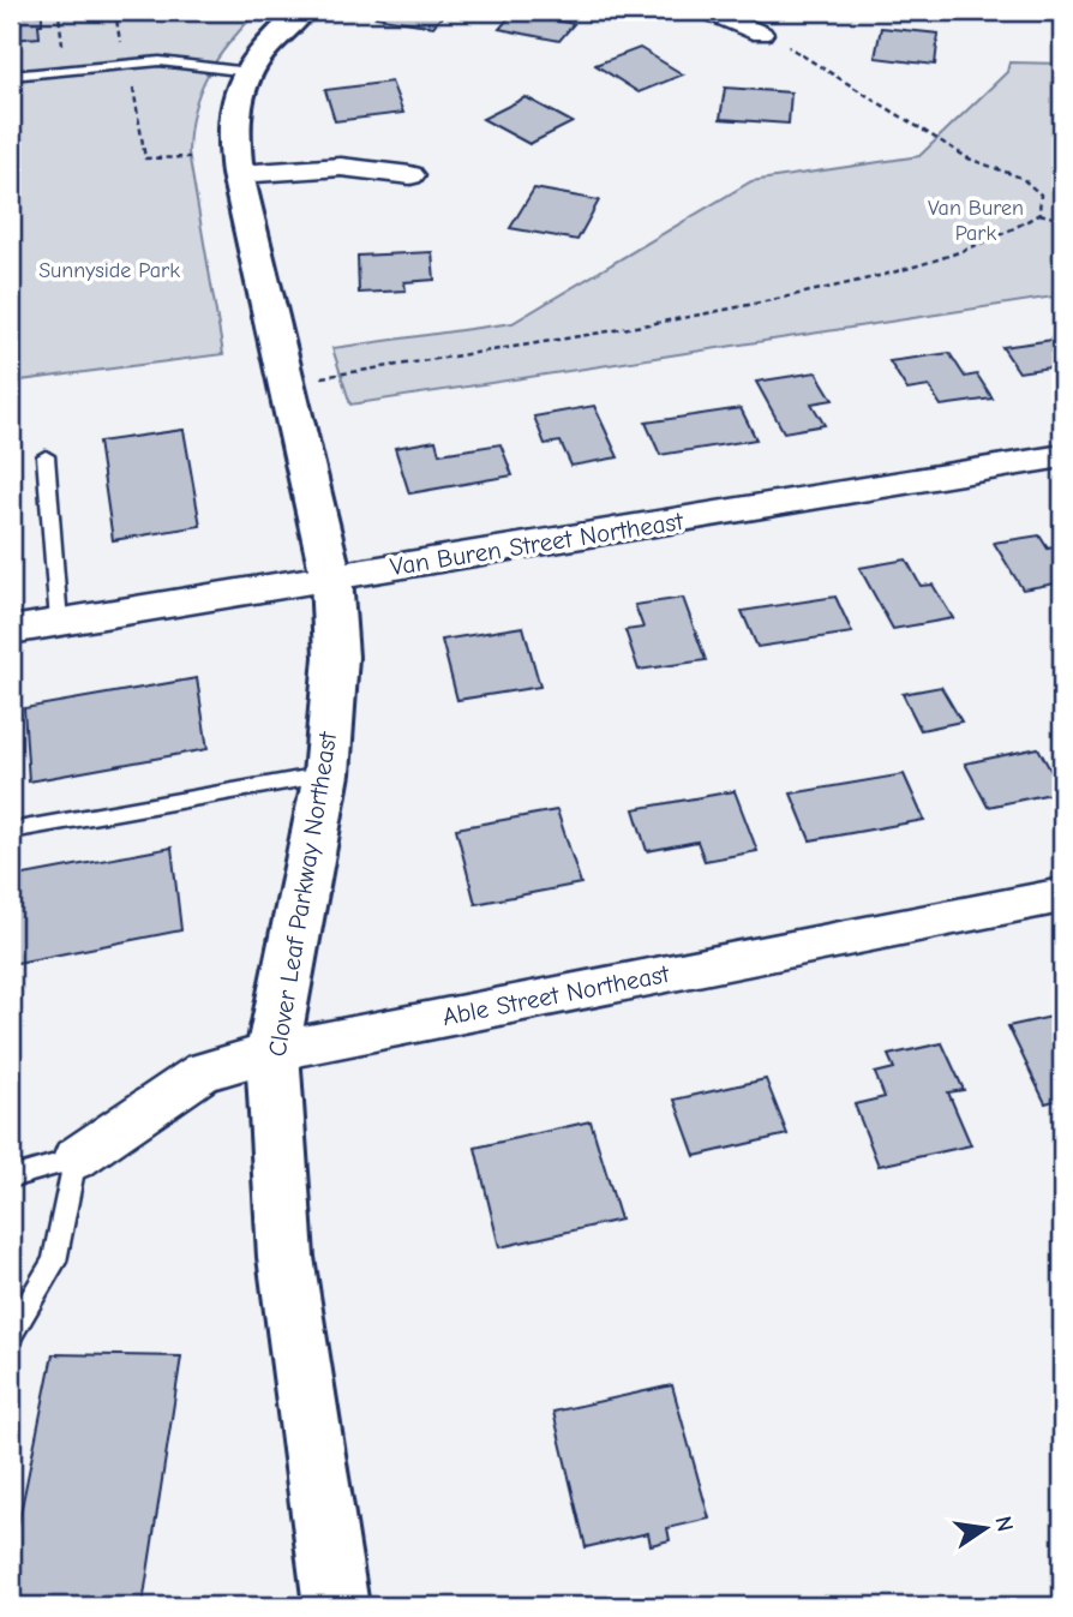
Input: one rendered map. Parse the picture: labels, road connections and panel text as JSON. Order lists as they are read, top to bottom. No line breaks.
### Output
{"streets":{"street":["Van Buren Street Northeast","Clover Leaf Parkway Northeast","Able Street Northeast"]},"crossings":[["Van Buren Street Northeast","Clover Leaf Parkway Northeast"],["Clover Leaf Parkway Northeast","Able Street Northeast"]],"parks":["Van Buren Park","Sunnyside Park"],"north":"right"}
